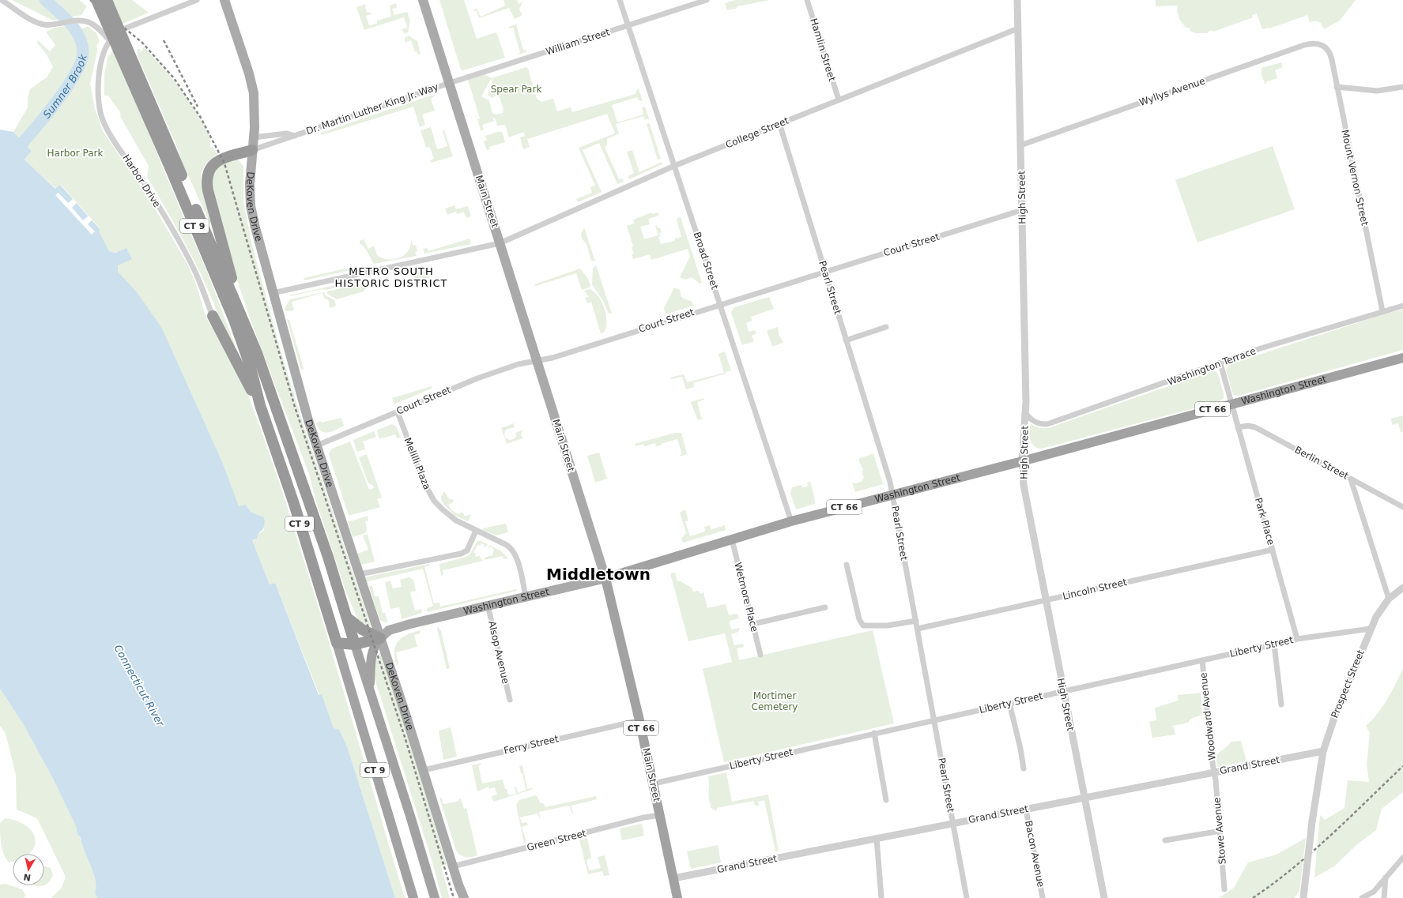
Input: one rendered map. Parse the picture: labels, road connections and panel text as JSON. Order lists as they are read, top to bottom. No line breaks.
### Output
{"streets":{"highway":["Main Street","CT 9","Washington Street","CT 66"],"main road":["DeKoven Drive"],"street":["William Street","Hamlin Street","Wyllys Avenue","Dr. Martin Luther King Jr. Way","College Street","Mount Vernon Street","Harbor Drive","High Street","Court Street","Broad Street","Pearl Street","Washington Terrace","Berlin Street","Melilli Plaza","Park Place","Lincoln Street","Wetmore Place","Liberty Street","Alsop Avenue","Prospect Street","Woodward Avenue","Ferry Street","Grand Street","Stowe Avenue","Green Street","Bacon Avenue"]},"crossings":[["William Street","Dr. Martin Luther King Jr. Way"],["William Street","Main Street"],["William Street","Broad Street"],["Hamlin Street","College Street"],["Wyllys Avenue","Mount Vernon Street"],["Wyllys Avenue","High Street"],["Dr. Martin Luther King Jr. Way","Main Street"],["Dr. Martin Luther King Jr. Way","DeKoven Drive"],["College Street","High Street"],["College Street","Main Street"],["College Street","DeKoven Drive"],["College Street","Broad Street"],["College Street","Pearl Street"],["Mount Vernon Street","Washington Terrace"],["High Street","Court Street"],["High Street","Washington Terrace"],["High Street","Washington Street"],["High Street","Lincoln Street"],["High Street","Liberty Street"],["High Street","Grand Street"],["Main Street","Court Street"],["Main Street","Washington Street"],["Main Street","Liberty Street"],["Main Street","Ferry Street"],["Main Street","Grand Street"],["Main Street","Green Street"],["DeKoven Drive","Court Street"],["DeKoven Drive","Washington Street"],["DeKoven Drive","Ferry Street"],["DeKoven Drive","Green Street"],["Court Street","Broad Street"],["Court Street","Pearl Street"],["Court Street","Melilli Plaza"],["Broad Street","Washington Street"],["Pearl Street","Washington Street"],["Pearl Street","Lincoln Street"],["Pearl Street","Liberty Street"],["Pearl Street","Grand Street"],["Washington Terrace","Park Place"],["Washington Street","Melilli Plaza"],["Washington Street","Park Place"],["Washington Street","Wetmore Place"],["Washington Street","Alsop Avenue"],["Berlin Street","Park Place"],["Park Place","Lincoln Street"],["Park Place","Liberty Street"],["Liberty Street","Prospect Street"],["Liberty Street","Woodward Avenue"],["Prospect Street","Grand Street"],["Woodward Avenue","Grand Street"],["Woodward Avenue","Stowe Avenue"],["Grand Street","Stowe Avenue"],["Grand Street","Bacon Avenue"]],"districts":["METRO SOUTH HISTORIC DISTRICT","Middletown"],"water":["Sumner Brook","Connecticut River"],"parks":["Spear Park","Harbor Park","Mortimer Cemetery"],"north":"bottom"}
